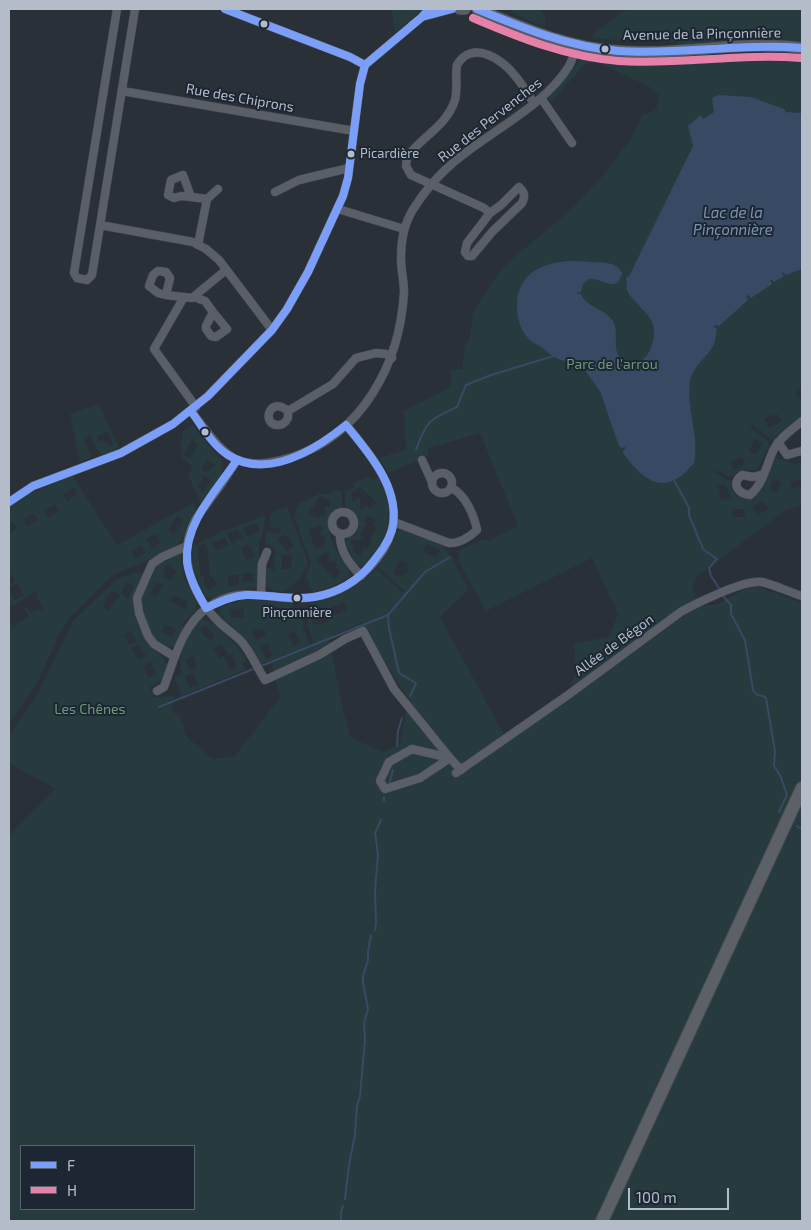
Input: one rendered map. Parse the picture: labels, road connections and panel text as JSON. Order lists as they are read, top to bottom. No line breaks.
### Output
{"streets":{"main road":["Avenue de la Pinçonnière"],"street":["Rue des Chiprons","Rue des Pervenches","Allée de Bégon"]},"crossings":[["Avenue de la Pinçonnière","Rue des Pervenches"]],"water":["Lac de la Pinçonnière"],"parks":["Parc de l'arrou","Les Chênes"],"places":["Picardière","Pinçonnière"],"lines":["transit line F","transit line H"],"legend":["F","H"],"scale_bar":"100 m"}
